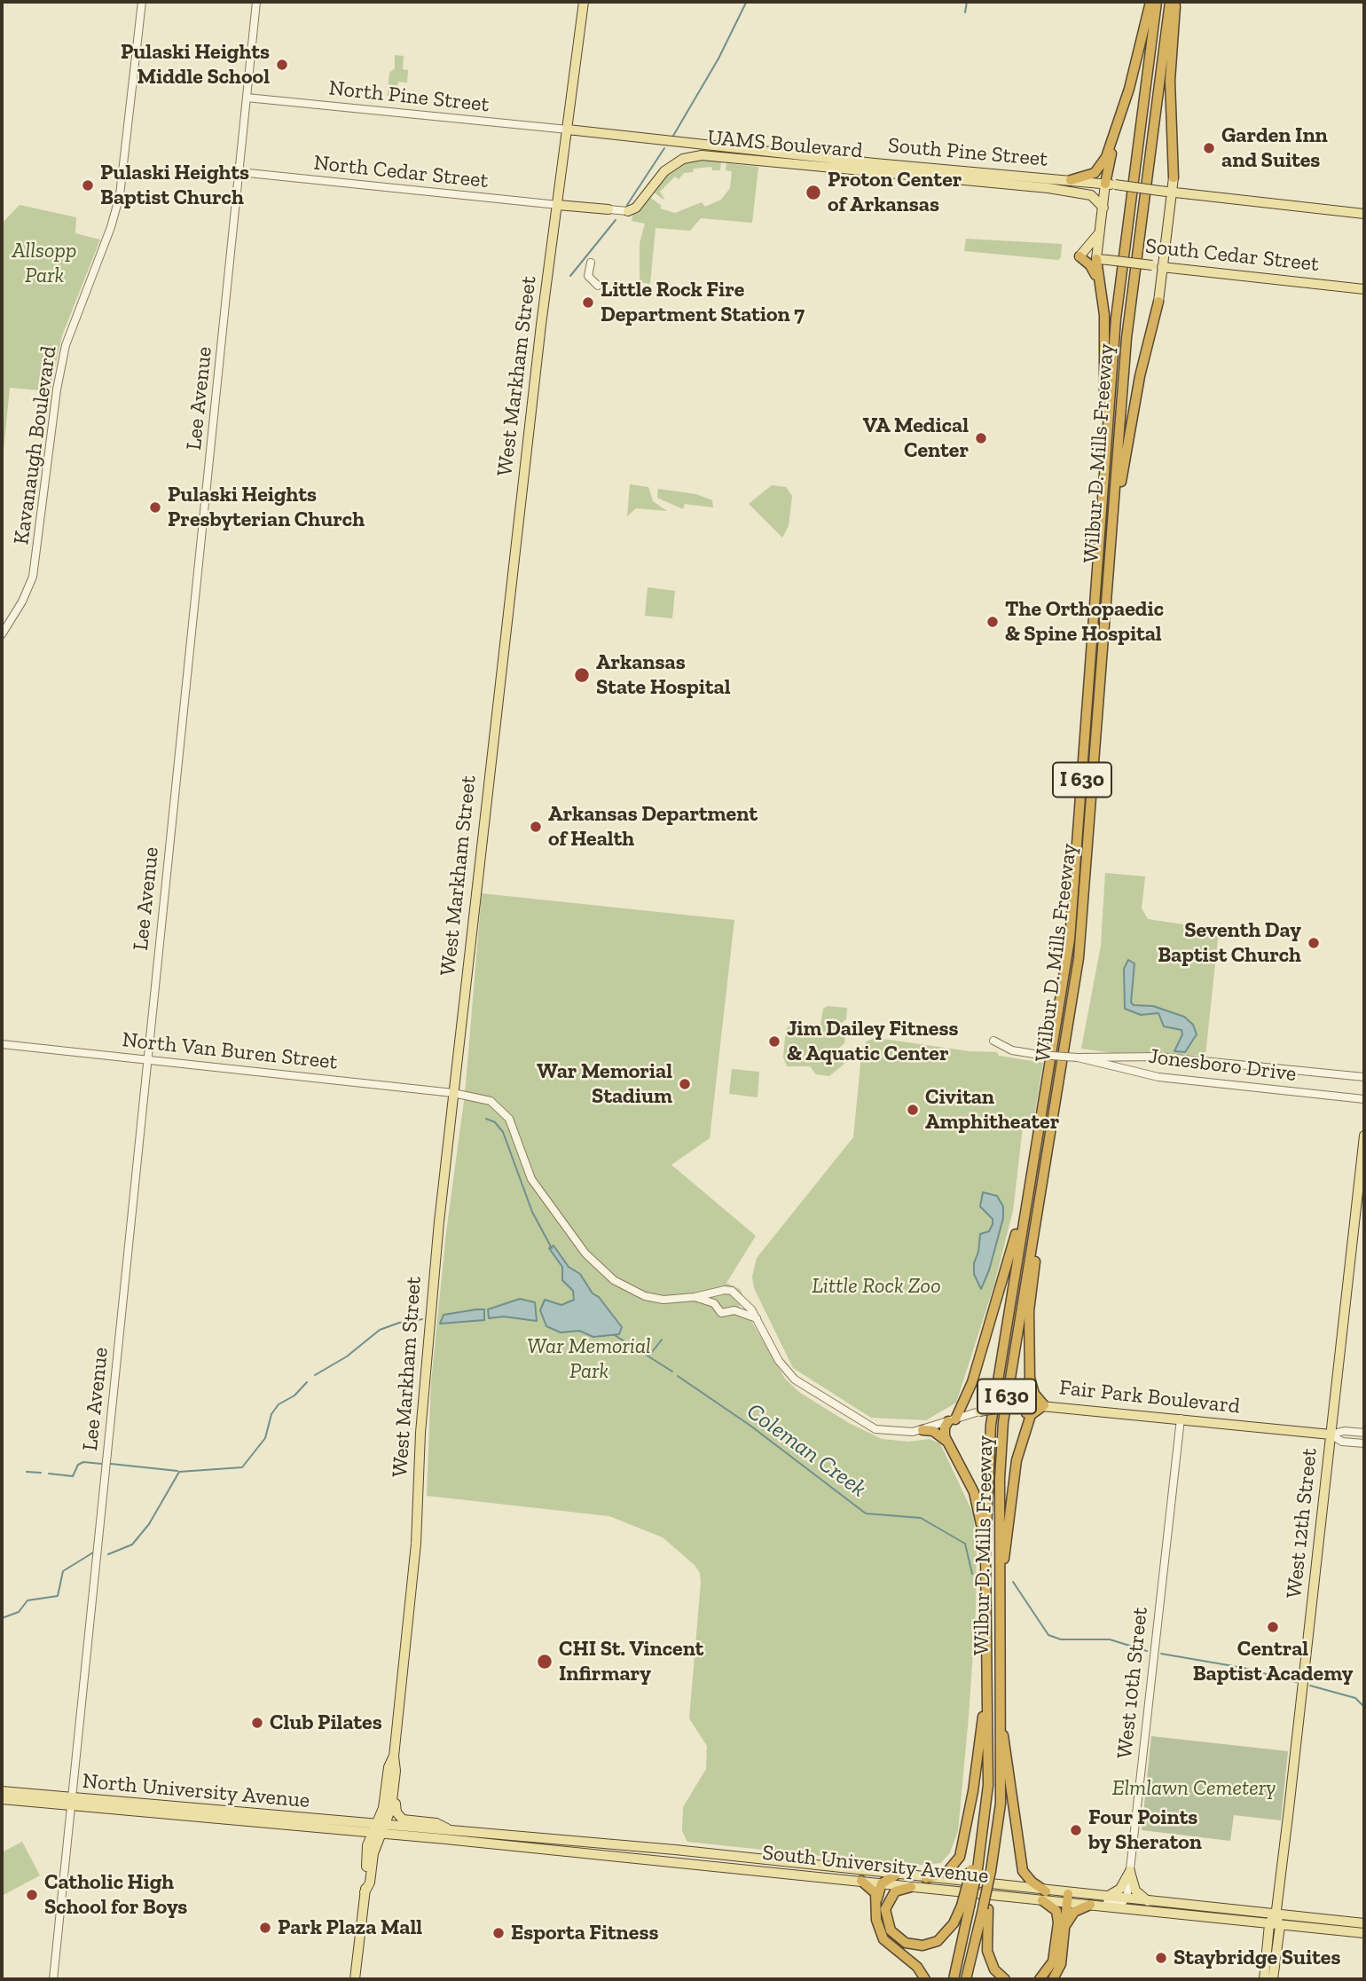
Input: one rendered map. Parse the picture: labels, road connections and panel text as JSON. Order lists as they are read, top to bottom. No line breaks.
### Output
{"streets":{"highway":["Wilbur D. Mills Freeway","I 630"],"main road":["UAMS Boulevard","South Pine Street","South Cedar Street","West Markham Street","Fair Park Boulevard","West 12th Street","North University Avenue","South University Avenue"],"street":["North Pine Street","North Cedar Street","Lee Avenue","Kavanaugh Boulevard","North Van Buren Street","Jonesboro Drive","West 10th Street"]},"crossings":[["North Pine Street","South Pine Street"],["North Pine Street","West Markham Street"],["North Pine Street","Lee Avenue"],["South Pine Street","West Markham Street"],["North Cedar Street","West Markham Street"],["North Cedar Street","Lee Avenue"],["West Markham Street","North Van Buren Street"],["West Markham Street","North University Avenue"],["West Markham Street","South University Avenue"],["Lee Avenue","North Van Buren Street"],["Lee Avenue","North University Avenue"],["Fair Park Boulevard","West 12th Street"],["Fair Park Boulevard","West 10th Street"],["West 12th Street","South University Avenue"],["West 10th Street","South University Avenue"],["North University Avenue","South University Avenue"]],"water":["Coleman Creek"],"parks":["Allsopp Park","Little Rock Zoo","War Memorial Park","Elmlawn Cemetery"],"places":["Pulaski Heights Middle School","Garden Inn and Suites","Pulaski Heights Baptist Church","Proton Center of Arkansas","Little Rock Fire Department Station 7","VA Medical Center","Pulaski Heights Presbyterian Church","The Orthopaedic & Spine Hospital","Arkansas State Hospital","Arkansas Department of Health","Seventh Day Baptist Church","Jim Dailey Fitness & Aquatic Center","War Memorial Stadium","Civitan Amphitheater","Central Baptist Academy","CHI St. Vincent Infirmary","Club Pilates","Four Points by Sheraton","Catholic High School for Boys","Park Plaza Mall","Esporta Fitness","Staybridge Suites"]}
